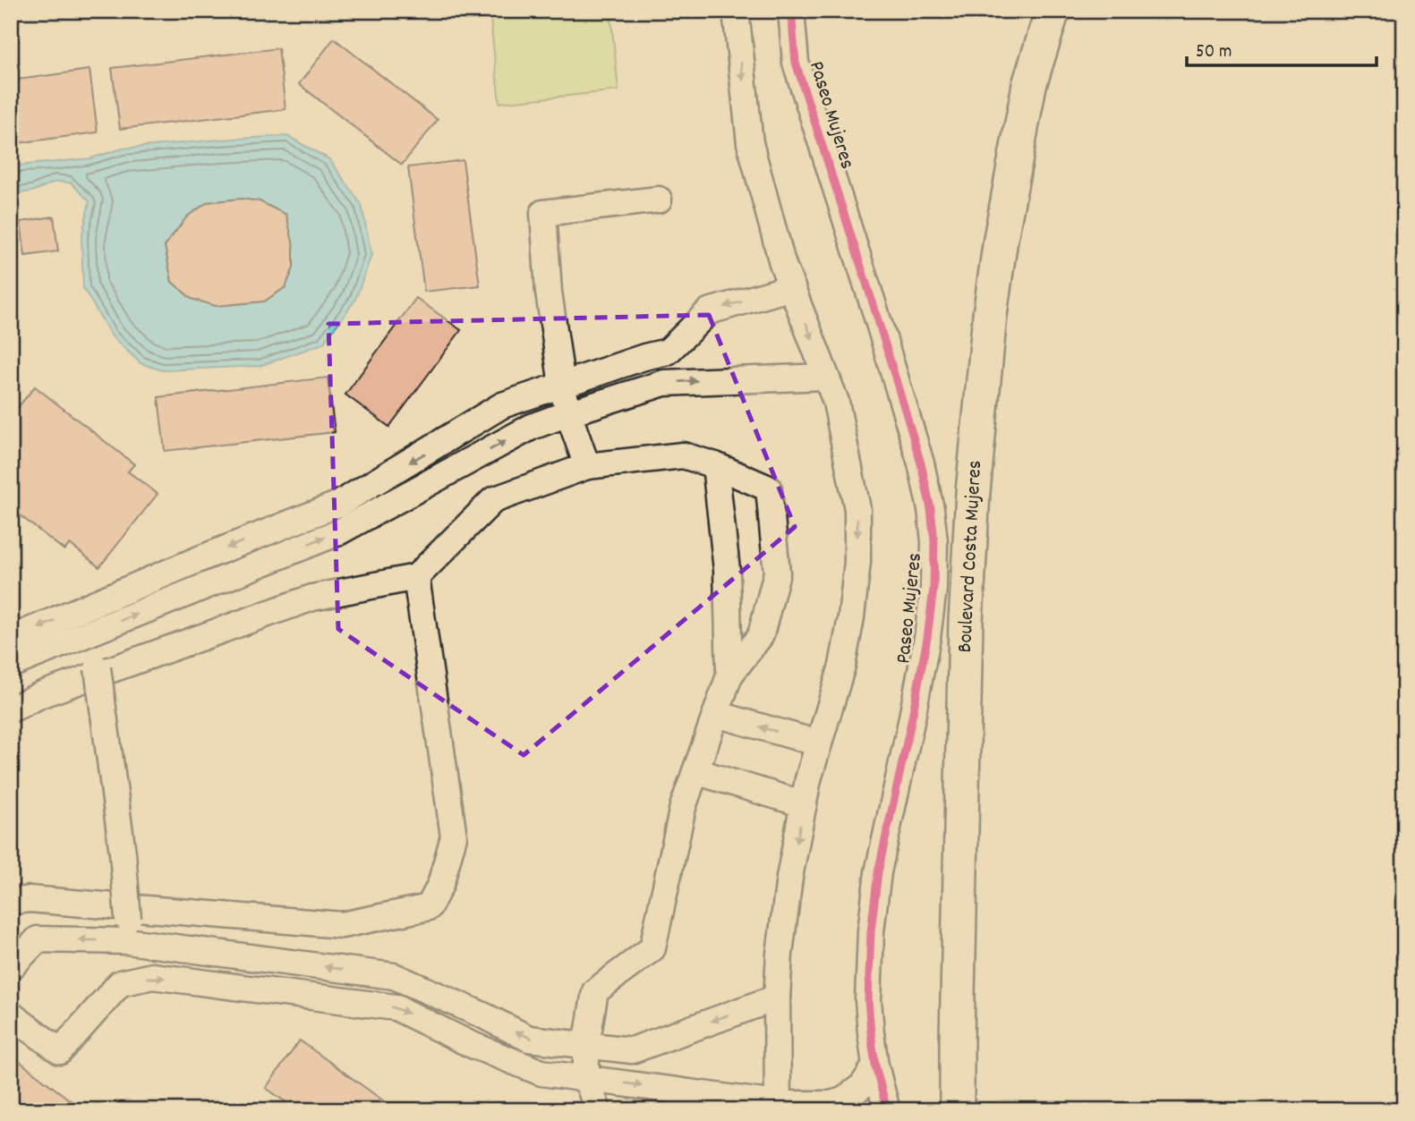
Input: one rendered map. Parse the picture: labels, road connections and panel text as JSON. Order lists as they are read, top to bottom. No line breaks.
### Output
{"streets":{"main road":["Boulevard Costa Mujeres"],"street":["Paseo Mujeres"]},"scale_bar":"50 m"}
